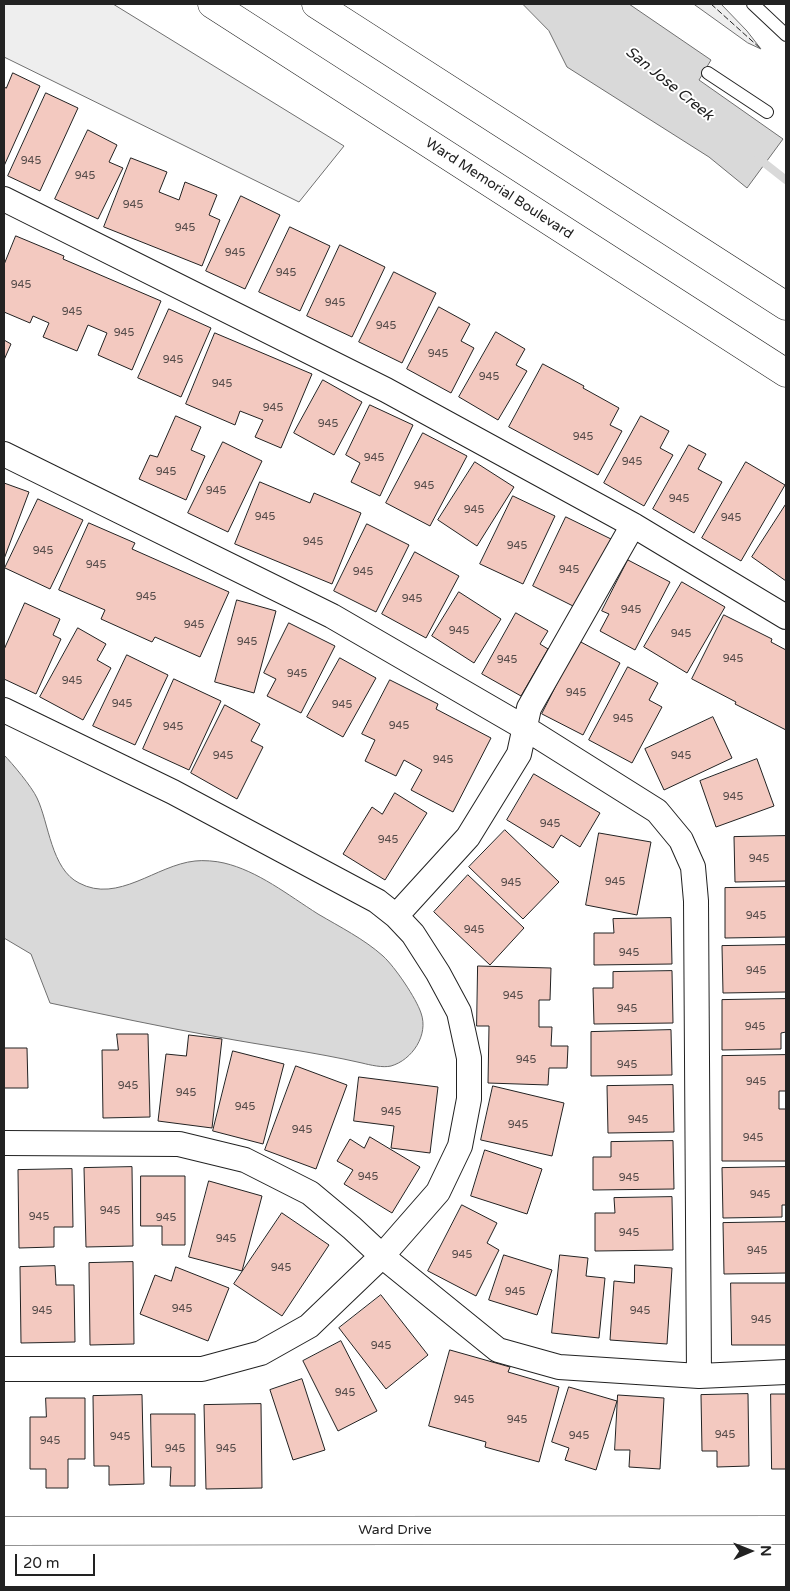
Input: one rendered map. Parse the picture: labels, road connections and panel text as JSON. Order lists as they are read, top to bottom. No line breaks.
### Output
{"streets":{"main road":["Ward Memorial Boulevard","Ward Drive"]},"water":["San Jose Creek"],"house_numbers":["945","945","945","945","945","945","945","945","945","945","945","945","945","945","945","945","945","945","945","945","945","945","945","945","945","945","945","945","945","945","945","945","945","945","945","945","945","945","945","945","945","945","945","945","945","945","945","945","945","945","945","945","945","945","945","945","945","945","945","945","945","945","945","945","945","945","945","945","945","945","945","945","945","945","945","945","945","945","945","945","945","945","945","945","945","945","945","945","945","945","945","945","945","945","945","945","945","945","945","945","945","945","945"],"scale_bar":"20 m","north":"right"}
